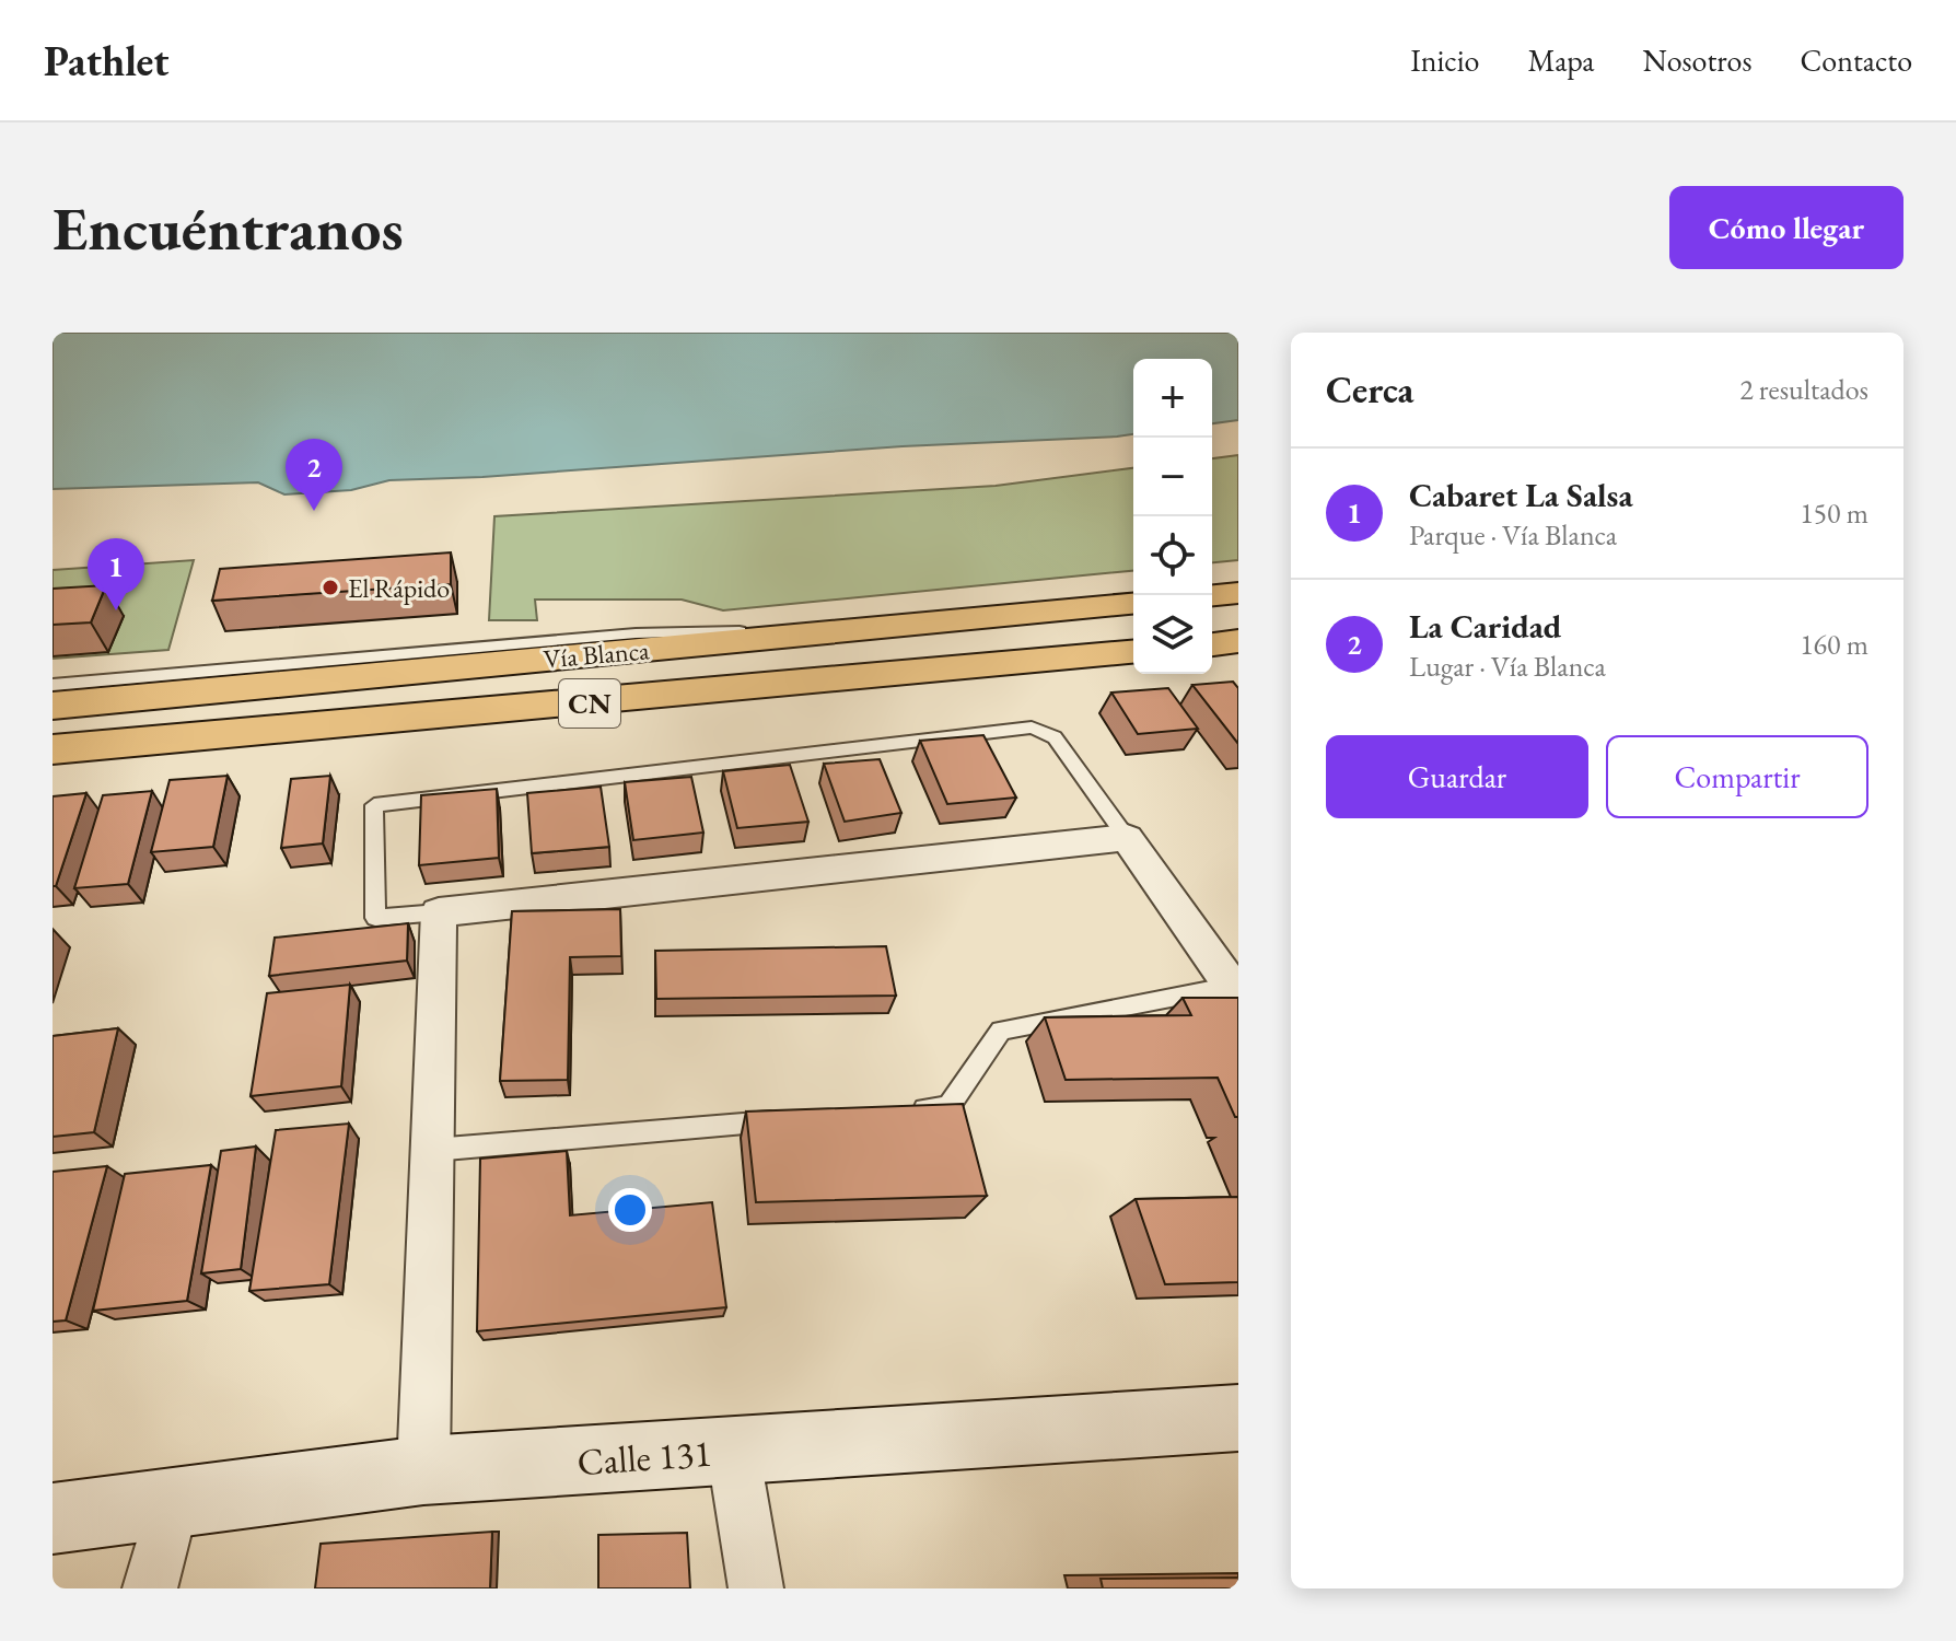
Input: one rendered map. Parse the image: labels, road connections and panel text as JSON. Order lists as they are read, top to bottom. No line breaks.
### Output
{"streets":{"highway":["Vía Blanca","CN"],"street":["Calle 131"]},"places":["El Rápido"],"page":{"header":"Pathlet","nav":["Inicio","Mapa","Nosotros","Contacto"],"buttons":["Cómo llegar",["Guardar","Compartir"]],"title":"Encuéntranos","heading":["Cerca","2 resultados"],"map_buttons":["+","−"],"pins":["2","1"],"list":[{"mark":"1","name":"Cabaret La Salsa","note":"Parque · Vía Blanca","value":"150 m"},{"mark":"2","name":"La Caridad","note":"Lugar · Vía Blanca","value":"160 m"}]}}
